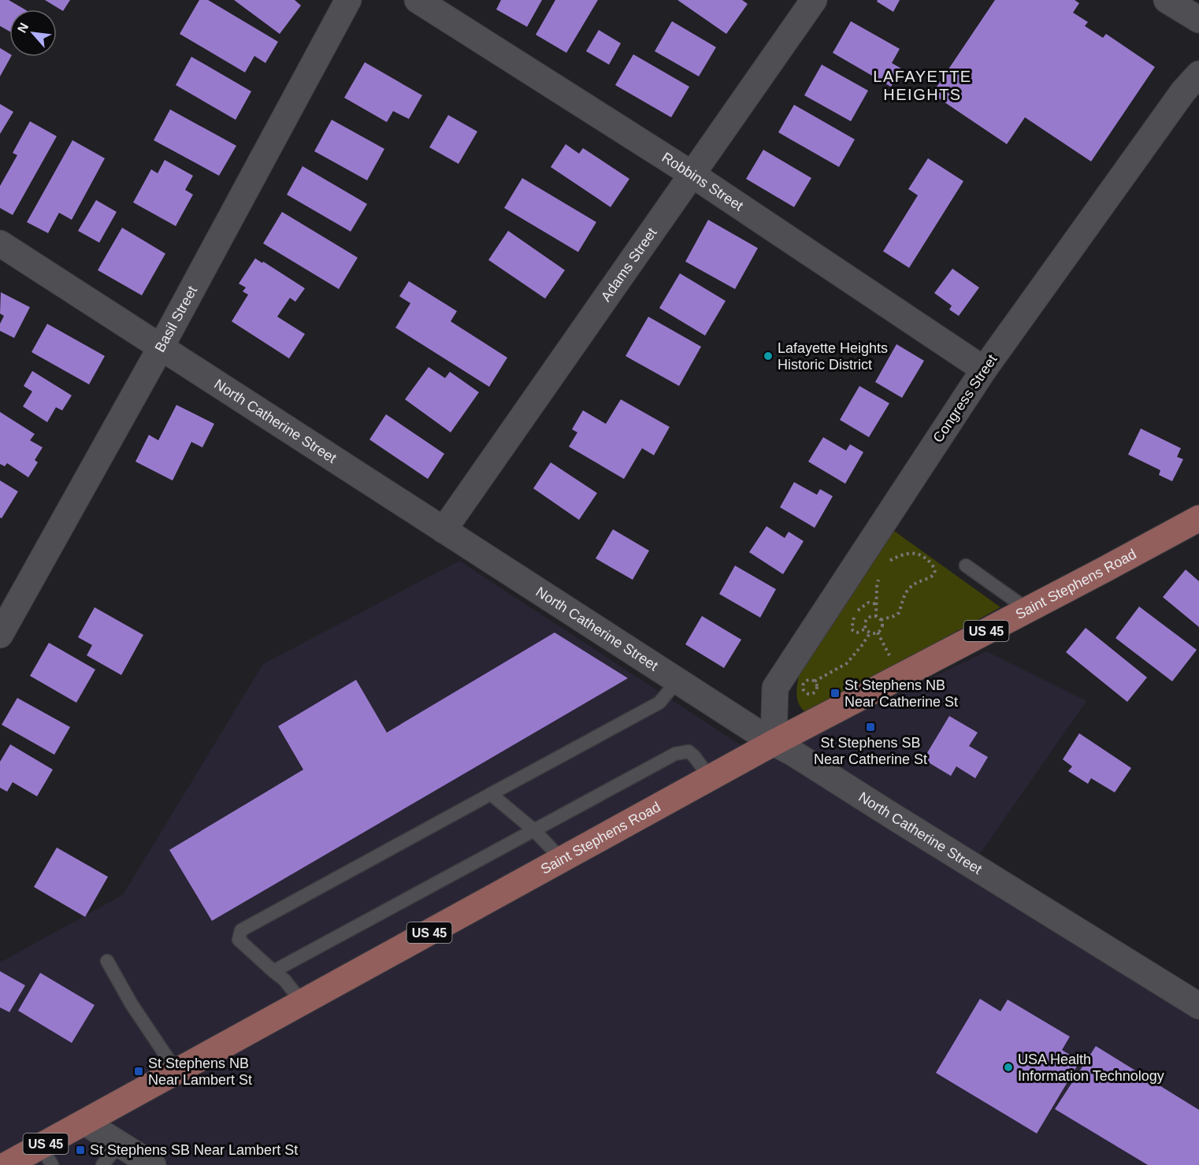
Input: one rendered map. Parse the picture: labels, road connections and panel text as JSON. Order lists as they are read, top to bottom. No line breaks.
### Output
{"streets":{"main road":["Saint Stephens Road","US 45"],"street":["Robbins Street","Adams Street","Basil Street","Congress Street","North Catherine Street"]},"crossings":[["Robbins Street","Adams Street"],["Robbins Street","Congress Street"],["Adams Street","North Catherine Street"],["Basil Street","North Catherine Street"],["Congress Street","North Catherine Street"],["Congress Street","Saint Stephens Road"],["North Catherine Street","Saint Stephens Road"]],"districts":["LAFAYETTE HEIGHTS"],"places":{"other":["Lafayette Heights Historic District","USA Health Information Technology"],"transit":["St Stephens NB Near Catherine St","St Stephens SB Near Catherine St","St Stephens NB Near Lambert St","St Stephens SB Near Lambert St"]},"north":"top left"}
